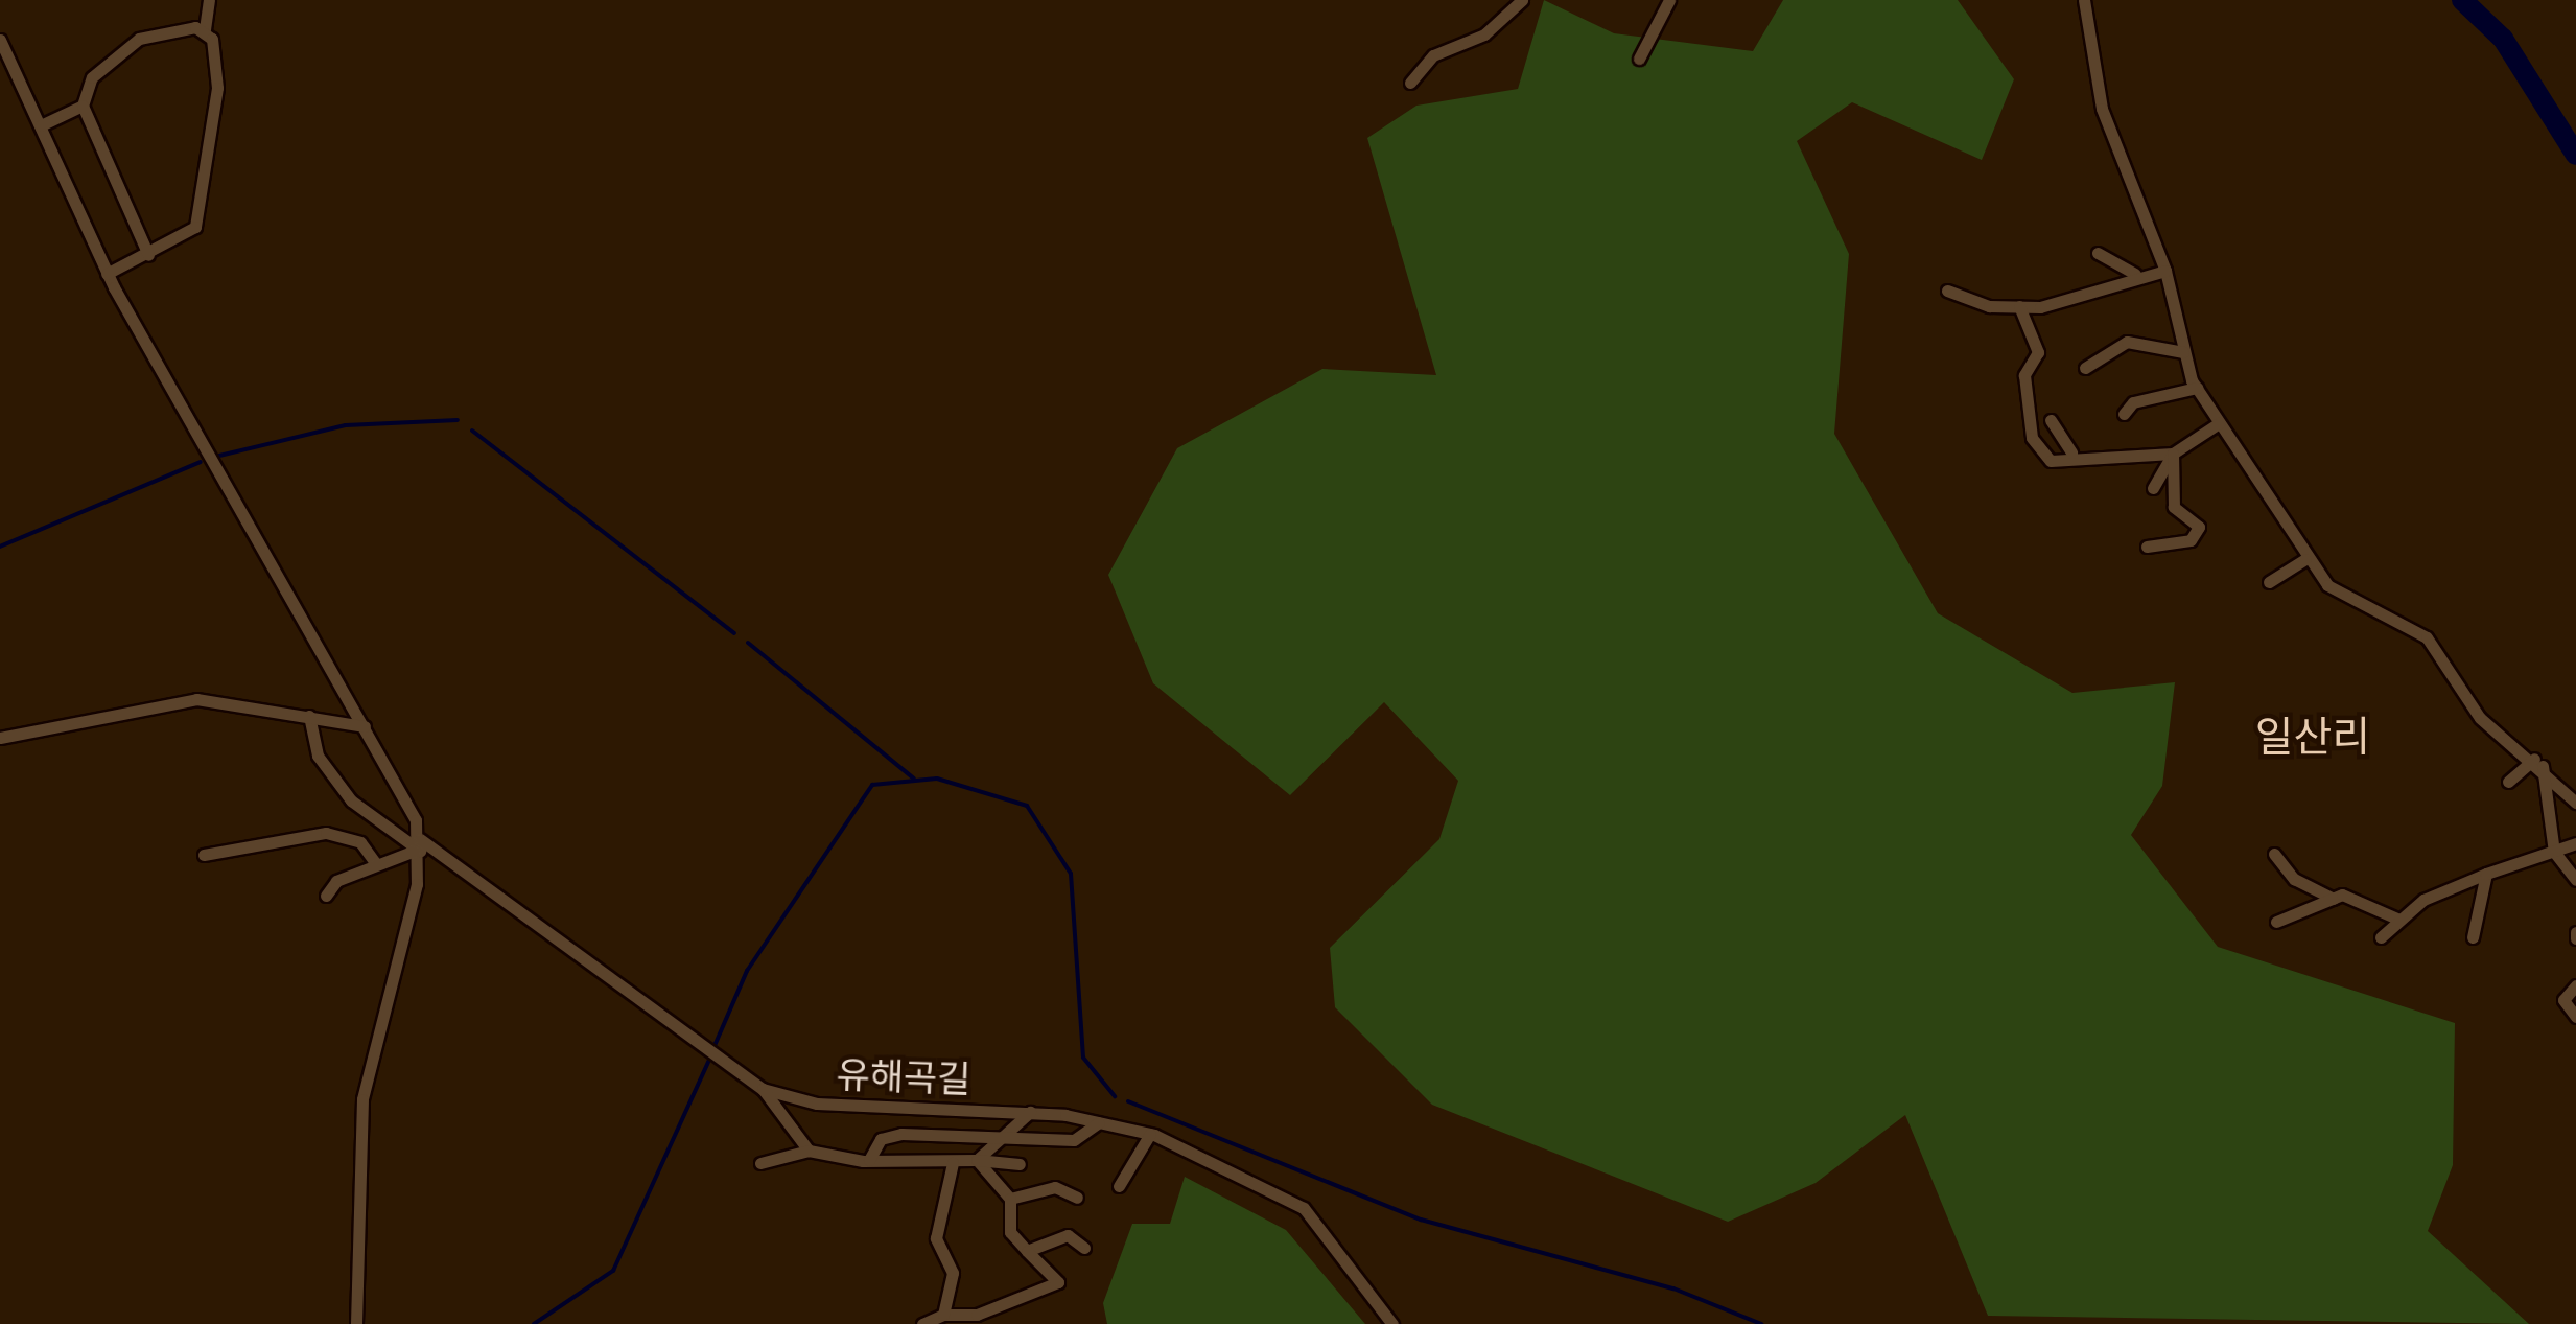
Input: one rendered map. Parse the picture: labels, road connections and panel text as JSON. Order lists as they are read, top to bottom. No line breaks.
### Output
{"streets":{"street":["유해곡길"]},"districts":["일산리"]}
